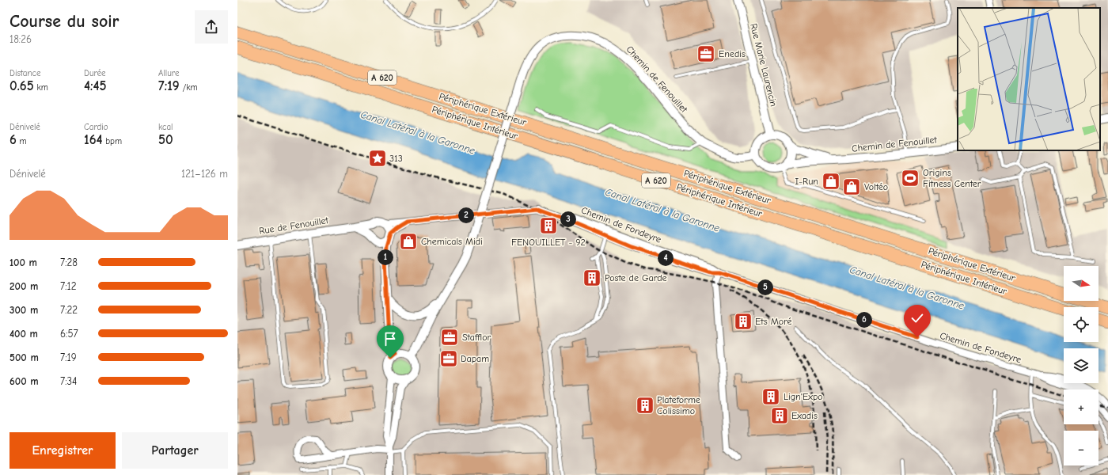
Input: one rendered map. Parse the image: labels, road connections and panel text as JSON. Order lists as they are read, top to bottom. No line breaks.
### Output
{"streets":{"highway":["A 620","Périphérique Extérieur","Périphérique Intérieur"],"street":["Rue Marie Laurencin","Chemin de Fenouillet","Chemin de Fondeyre","Rue de Fenouillet"]},"crossings":[["Rue Marie Laurencin","Chemin de Fenouillet"],["Chemin de Fondeyre","Rue de Fenouillet"]],"water":["Canal Latéral à la Garonne"],"places":{"office":["Enedis","Stafflor","Dapam"],"place":["313"],"sports":["Origins Fitness Center"],"shop":["I-Run","Voltéo","Chemicals Midi"],"building":["FENOUILLET - 92","Poste de Garde","Ets Moré","Lign'Expo","Plateforme Colissimo","Exadis"]},"north":"right","page":{"heading":["Course du soir","18:26"],"stats":[["Distance","0.65 km"],["Durée","4:45"],["Allure","7:19 /km"],["Dénivelé","6 m"],["Cardio","164 bpm"],["kcal","50"]],"chart":["Dénivelé","121–126 m"],"pins":["2","3","1","4","5","6"],"list":[{"name":"100 m","note":"7:28"},{"name":"200 m","note":"7:12"},{"name":"300 m","note":"7:22"},{"name":"400 m","note":"6:57"},{"name":"500 m","note":"7:19"},{"name":"600 m","note":"7:34"}],"map_buttons":["+","−"],"buttons":["Enregistrer","Partager"]}}
